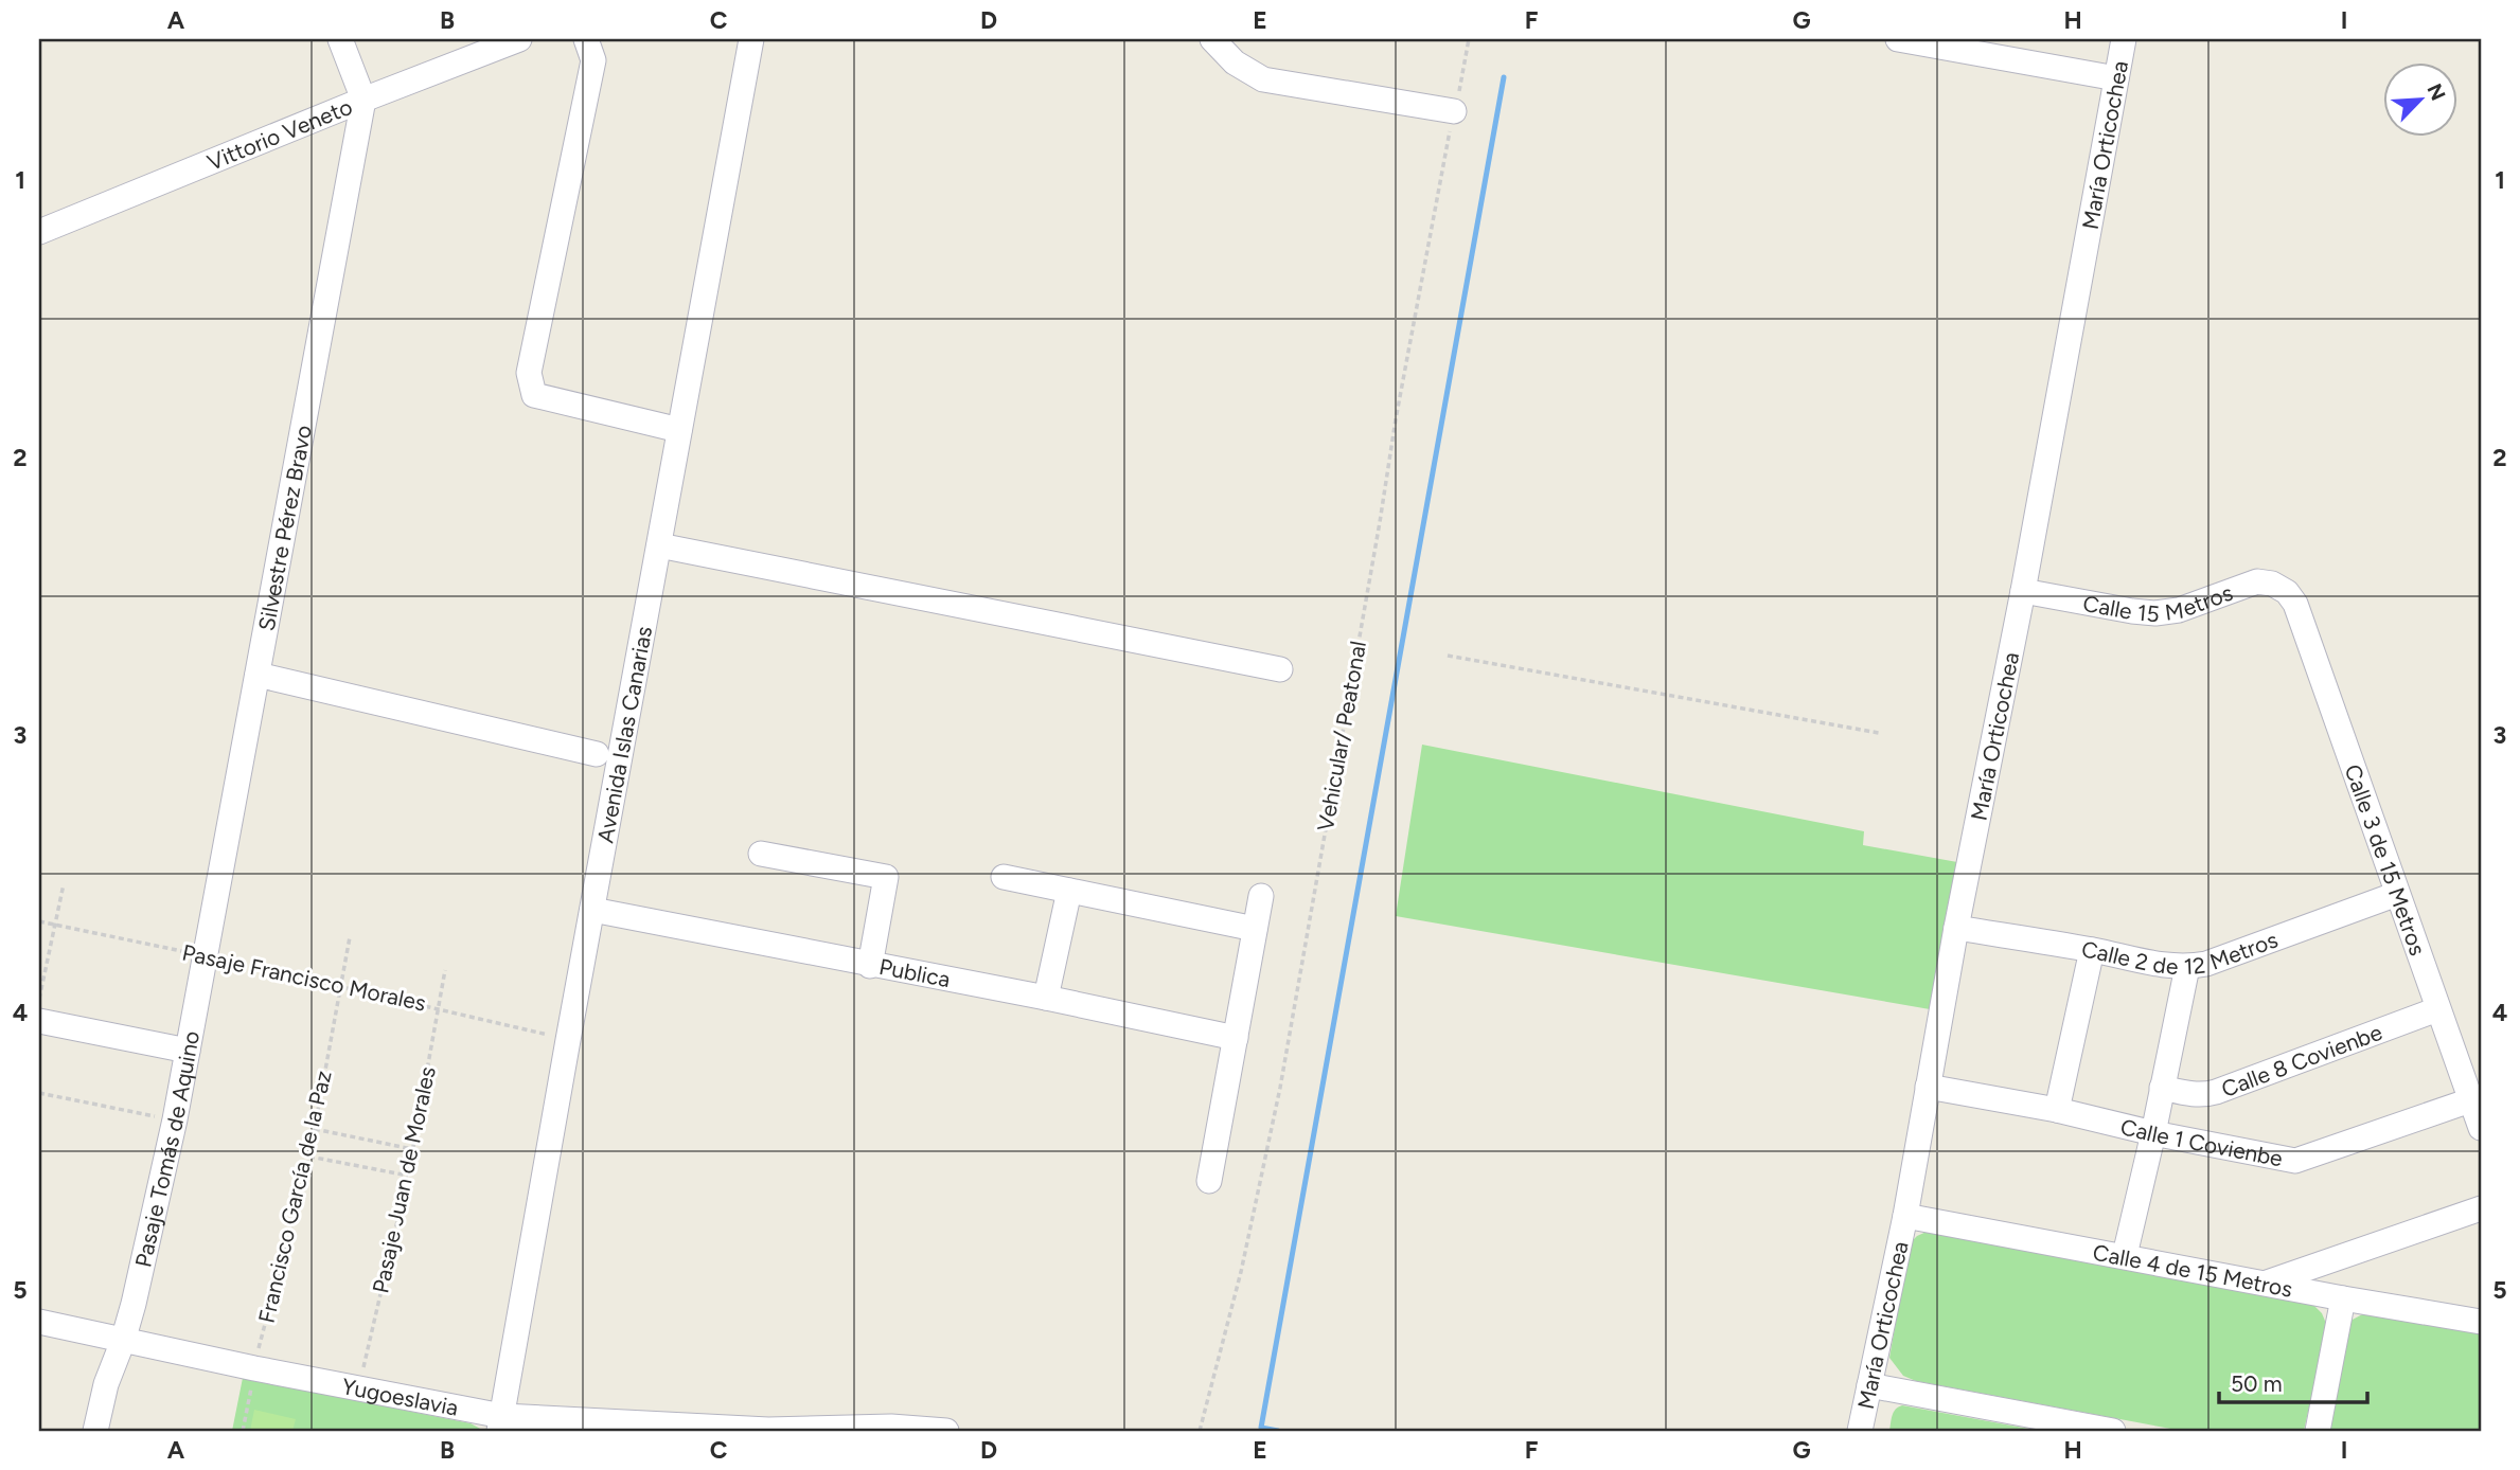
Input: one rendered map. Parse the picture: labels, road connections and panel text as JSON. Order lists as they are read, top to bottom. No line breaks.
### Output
{"streets":{"street":["Vittorio Veneto","María Orticochea","Silvestre Pérez Bravo","Calle 15 Metros","Avenida Islas Canarias","Calle 3 de 15 Metros","Calle 2 de 12 Metros","Publica","Calle 8 Covienbe","Calle 1 Covienbe","Pasaje Tomás de Aquino","Calle 4 de 15 Metros","Yugoeslavia"],"path":["Vehicular/ Peatonal","Pasaje Francisco Morales","Pasaje Juan de Morales","Francisco García de la Paz"]},"crossings":[["Vittorio Veneto","Silvestre Pérez Bravo"],["María Orticochea","Calle 15 Metros"],["María Orticochea","Calle 2 de 12 Metros"],["María Orticochea","Calle 1 Covienbe"],["María Orticochea","Calle 4 de 15 Metros"],["Silvestre Pérez Bravo","Pasaje Francisco Morales"],["Silvestre Pérez Bravo","Pasaje Tomás de Aquino"],["Calle 15 Metros","Calle 3 de 15 Metros"],["Avenida Islas Canarias","Publica"],["Avenida Islas Canarias","Pasaje Francisco Morales"],["Avenida Islas Canarias","Yugoeslavia"],["Calle 3 de 15 Metros","Calle 2 de 12 Metros"],["Calle 3 de 15 Metros","Calle 8 Covienbe"],["Calle 3 de 15 Metros","Calle 1 Covienbe"],["Pasaje Francisco Morales","Pasaje Tomás de Aquino"],["Pasaje Francisco Morales","Pasaje Juan de Morales"],["Pasaje Francisco Morales","Francisco García de la Paz"],["Pasaje Tomás de Aquino","Yugoeslavia"],["Pasaje Juan de Morales","Yugoeslavia"],["Francisco García de la Paz","Yugoeslavia"]],"scale_bar":"50 m","north":"top right","grid":{"columns":["A","B","C","D","E","F","G","H","I"],"rows":["1","2","3","4","5"]}}
